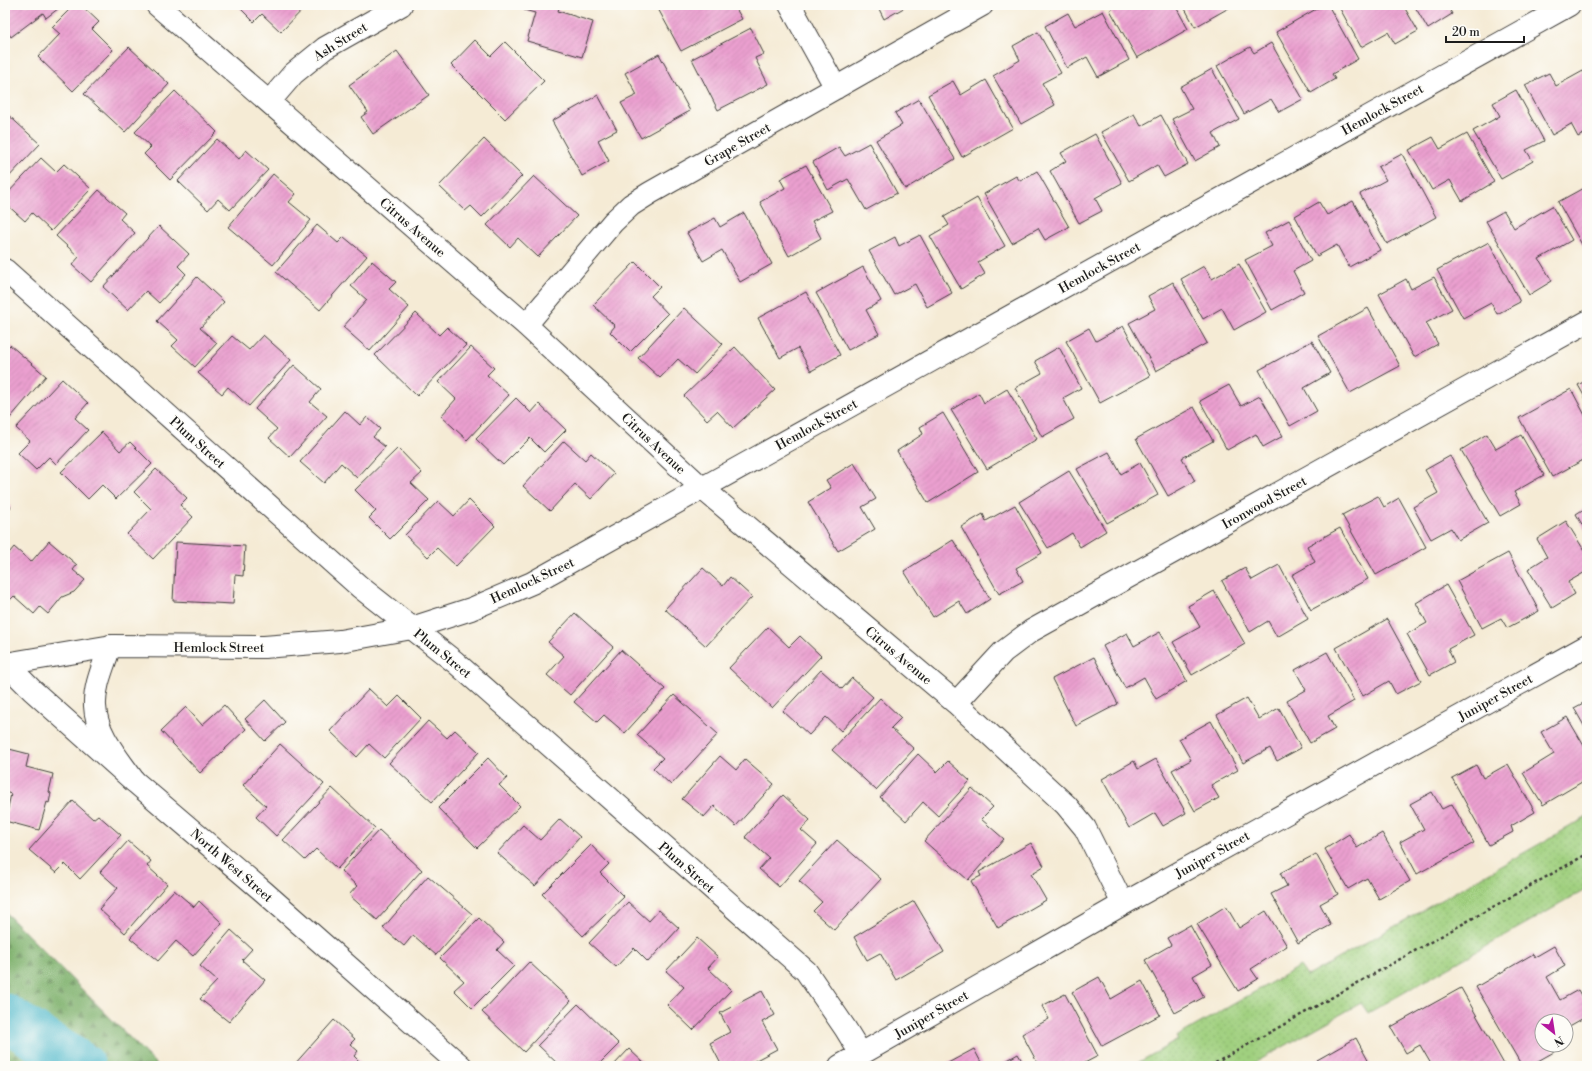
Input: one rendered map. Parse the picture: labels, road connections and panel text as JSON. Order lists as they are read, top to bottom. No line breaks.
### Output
{"streets":{"street":["Ash Street","Hemlock Street","Grape Street","Citrus Avenue","Plum Street","Ironwood Street","Juniper Street","North West Street"]},"crossings":[["Ash Street","Citrus Avenue"],["Hemlock Street","Citrus Avenue"],["Hemlock Street","Plum Street"],["Hemlock Street","North West Street"],["Grape Street","Citrus Avenue"],["Citrus Avenue","Ironwood Street"],["Citrus Avenue","Juniper Street"],["Plum Street","Juniper Street"]],"scale_bar":"20 m","north":"bottom right"}
